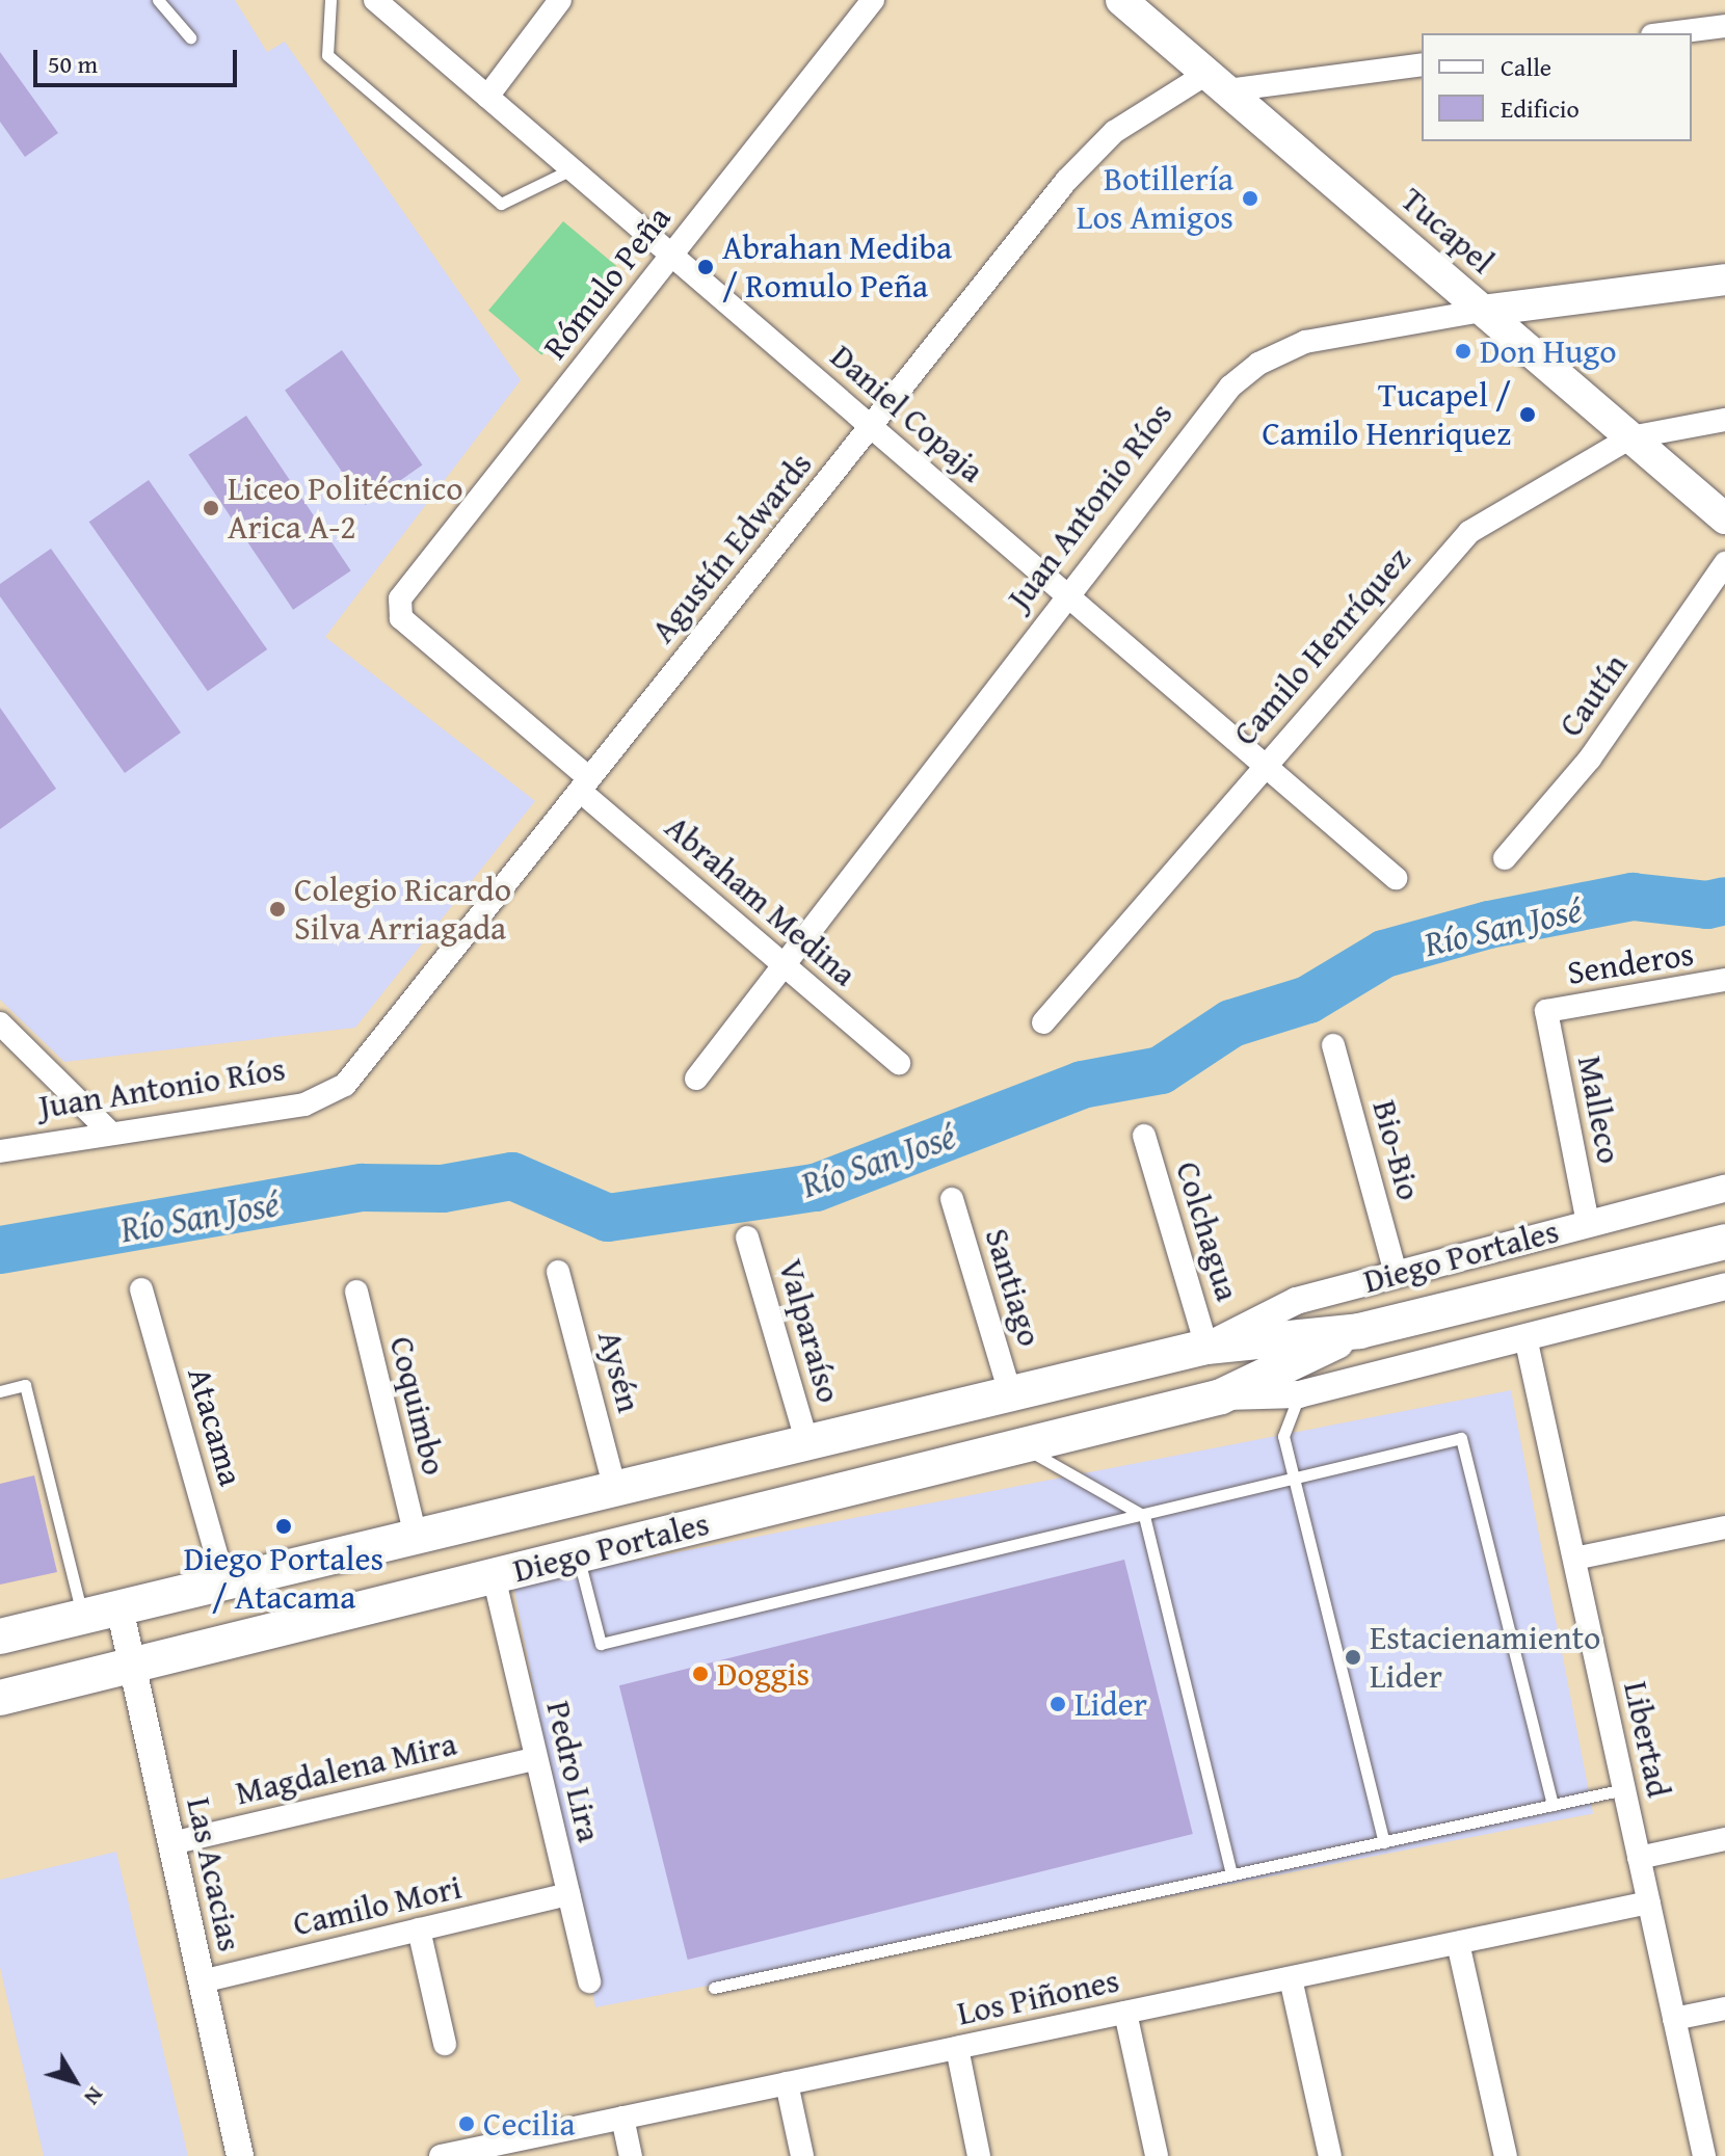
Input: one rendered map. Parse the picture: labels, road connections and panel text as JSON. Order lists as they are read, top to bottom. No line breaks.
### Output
{"streets":{"main road":["Tucapel","Juan Antonio Ríos","Diego Portales"],"street":["Rómulo Peña","Daniel Copaja","Agustín Edwards","Camilo Henríquez","Cautín","Abraham Medina","Senderos","Malleco","Bio-Bio","Colchagua","Santiago","Valparaíso","Aysén","Coquimbo","Atacama","Libertad","Magdalena Mira","Pedro Lira","Las Acacias","Camilo Mori","Los Piñones"]},"crossings":[["Tucapel","Juan Antonio Ríos"],["Tucapel","Agustín Edwards"],["Tucapel","Camilo Henríquez"],["Rómulo Peña","Daniel Copaja"],["Rómulo Peña","Abraham Medina"],["Daniel Copaja","Juan Antonio Ríos"],["Daniel Copaja","Agustín Edwards"],["Daniel Copaja","Camilo Henríquez"],["Juan Antonio Ríos","Agustín Edwards"],["Juan Antonio Ríos","Abraham Medina"],["Agustín Edwards","Abraham Medina"],["Senderos","Malleco"],["Malleco","Diego Portales"],["Bio-Bio","Diego Portales"],["Colchagua","Diego Portales"],["Diego Portales","Santiago"],["Diego Portales","Valparaíso"],["Diego Portales","Aysén"],["Diego Portales","Coquimbo"],["Diego Portales","Atacama"],["Diego Portales","Libertad"],["Diego Portales","Pedro Lira"],["Diego Portales","Las Acacias"],["Libertad","Los Piñones"],["Magdalena Mira","Pedro Lira"],["Magdalena Mira","Las Acacias"],["Pedro Lira","Camilo Mori"],["Las Acacias","Camilo Mori"]],"water":["Río San José"],"places":["Botillería Los Amigos","Abrahan Mediba / Romulo Peña","Don Hugo","Tucapel / Camilo Henriquez","Liceo Politécnico Arica A-2","Colegio Ricardo Silva Arriagada","Diego Portales / Atacama","Estacienamiento Lider","Doggis","Lider","Cecilia"],"legend":["Calle","Edificio"],"scale_bar":"50 m","north":"bottom right"}
